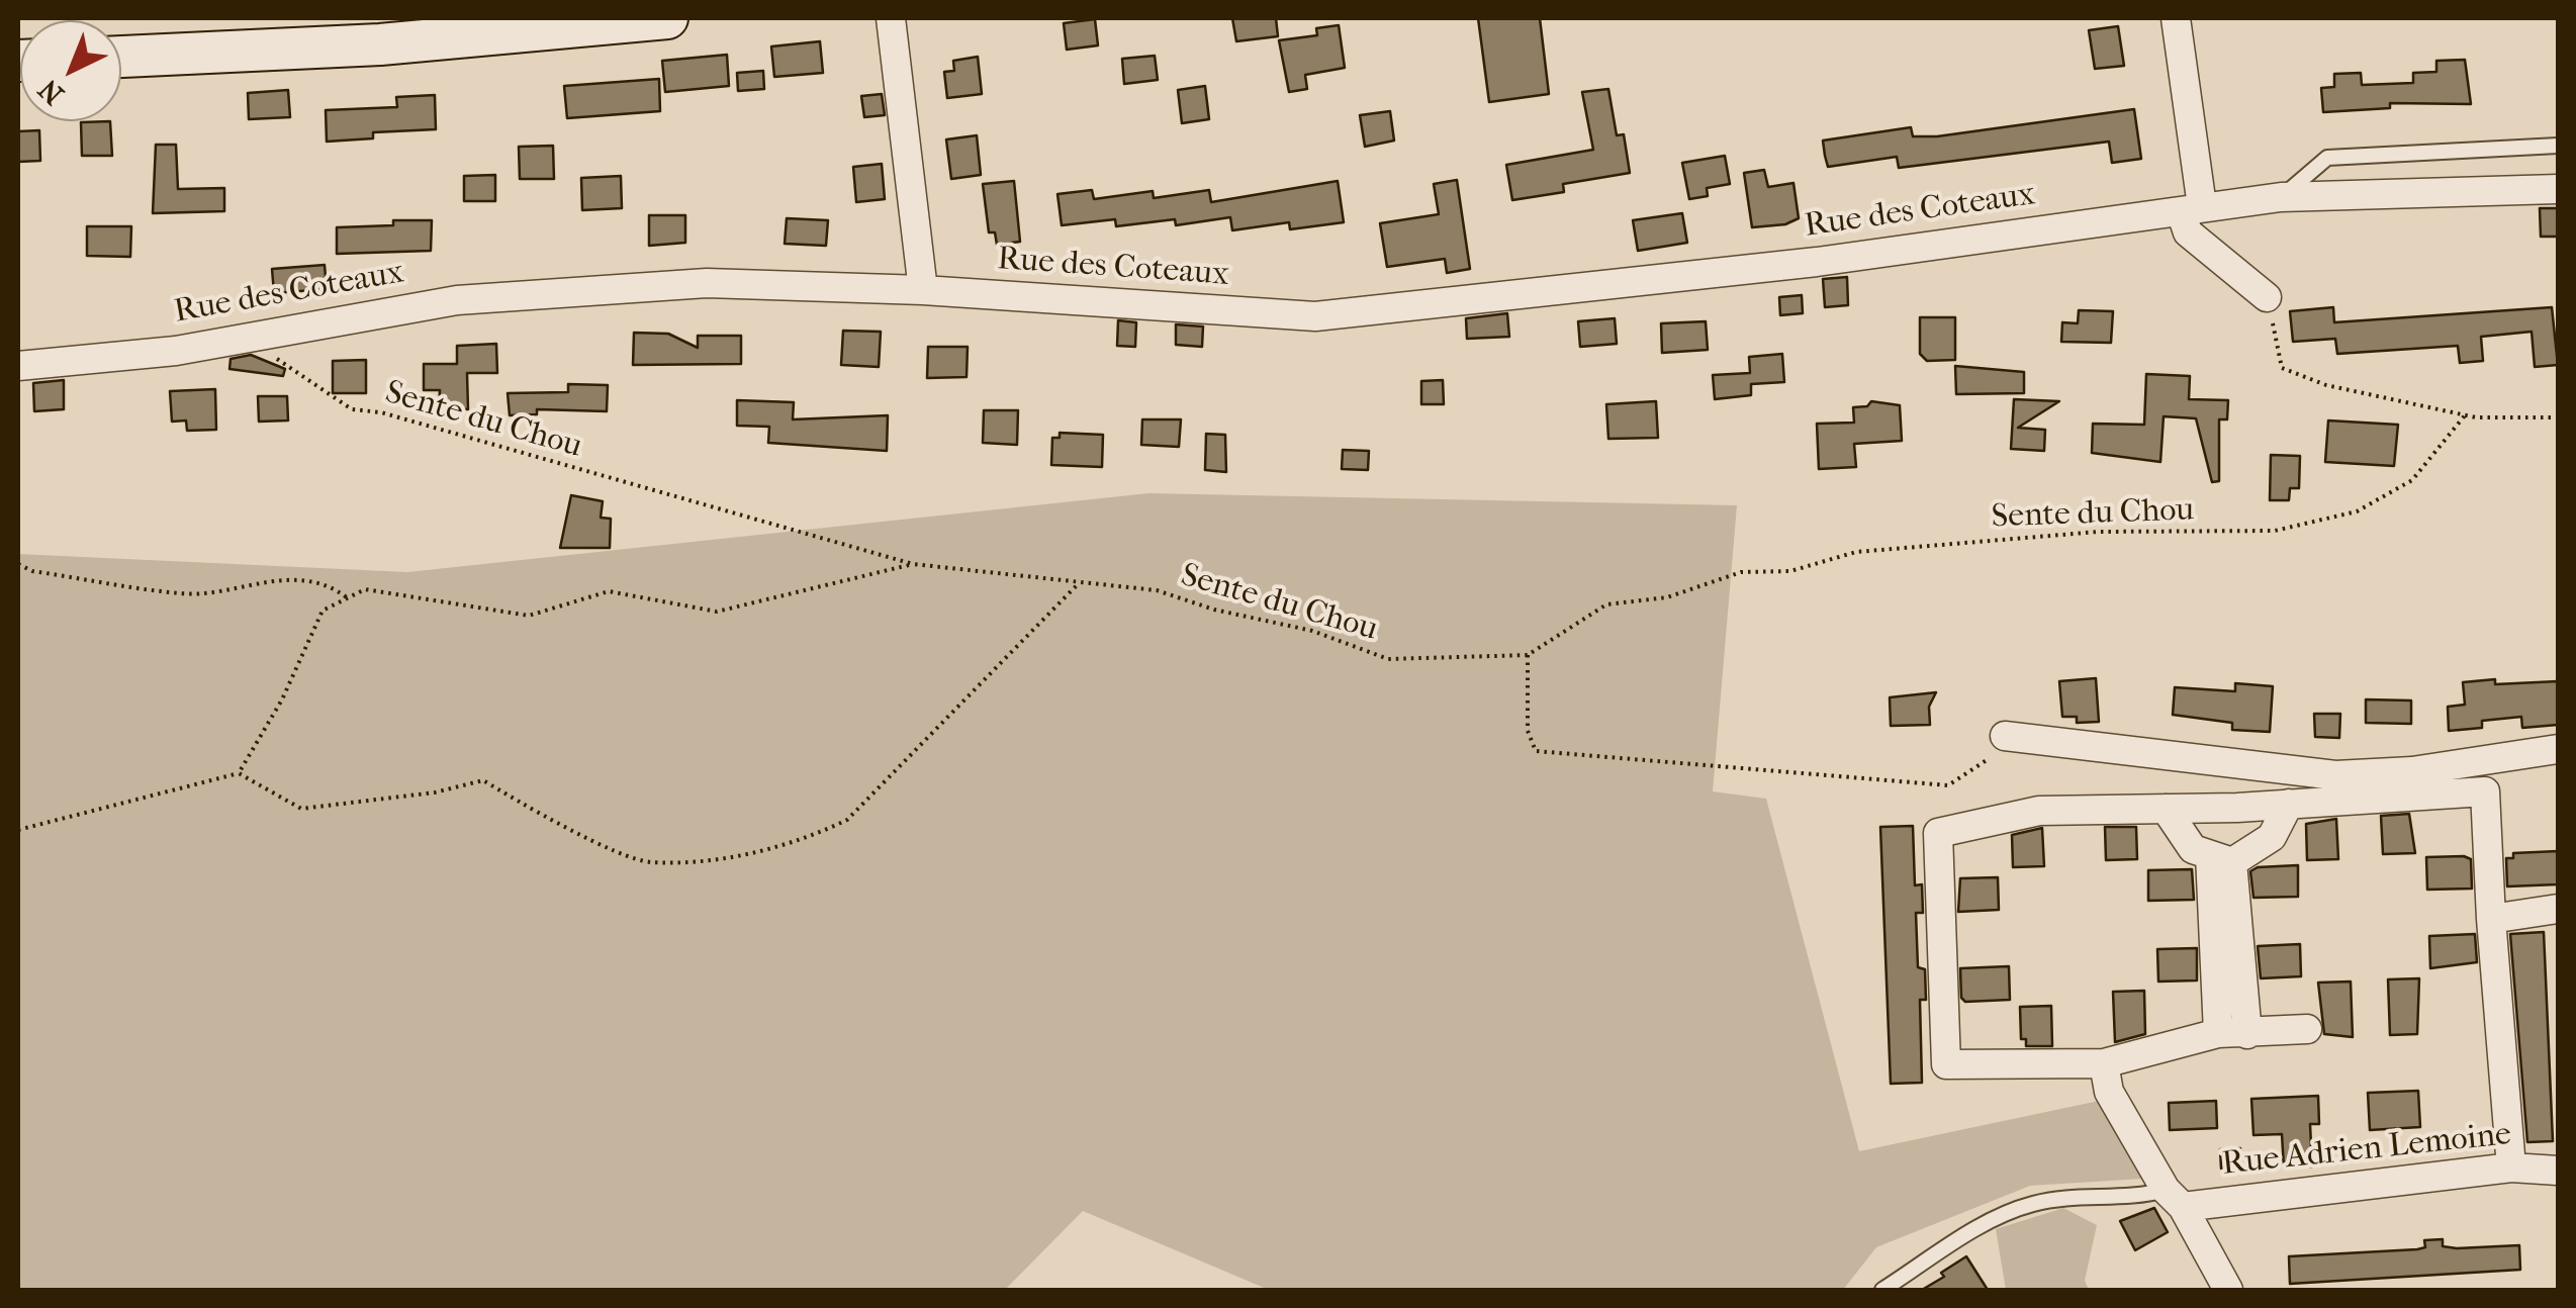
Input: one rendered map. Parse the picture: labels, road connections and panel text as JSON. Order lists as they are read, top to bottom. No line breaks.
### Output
{"streets":{"street":["Rue des Coteaux","Rue Adrien Lemoine"],"path":["Sente du Chou"]},"crossings":[["Rue des Coteaux","Sente du Chou"]],"north":"bottom left"}
